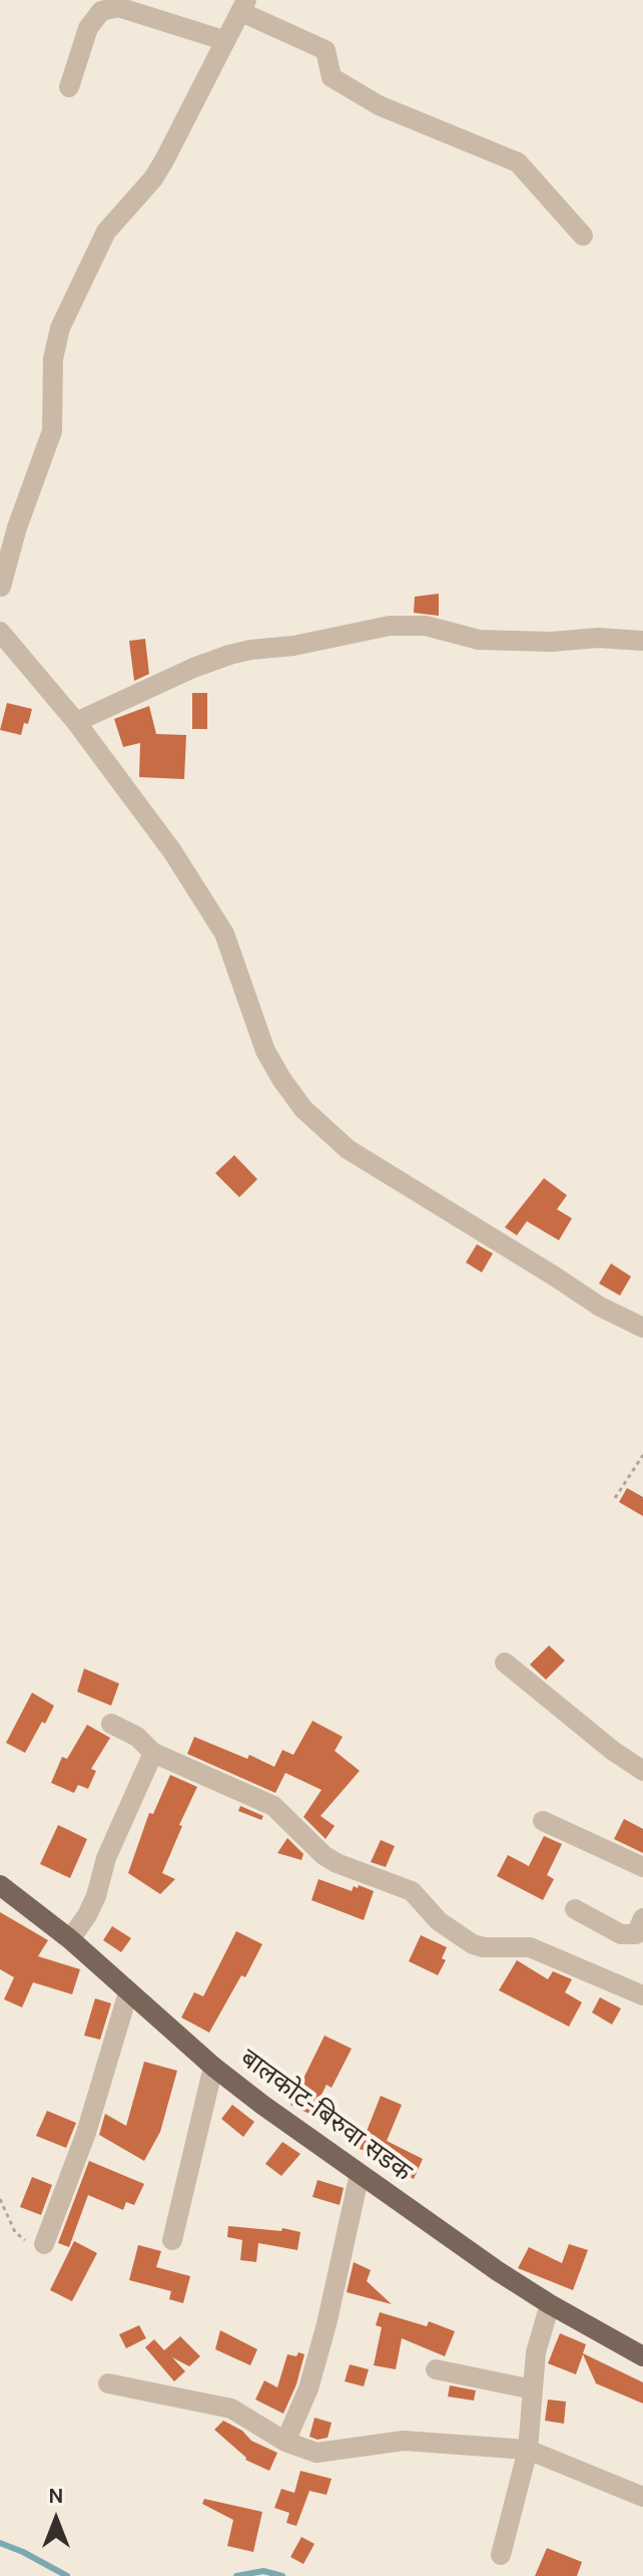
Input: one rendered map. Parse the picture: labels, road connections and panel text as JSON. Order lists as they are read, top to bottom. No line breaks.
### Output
{"streets":{"main road":["बालकोट-बिरुवा सडक"]},"north":"top"}
